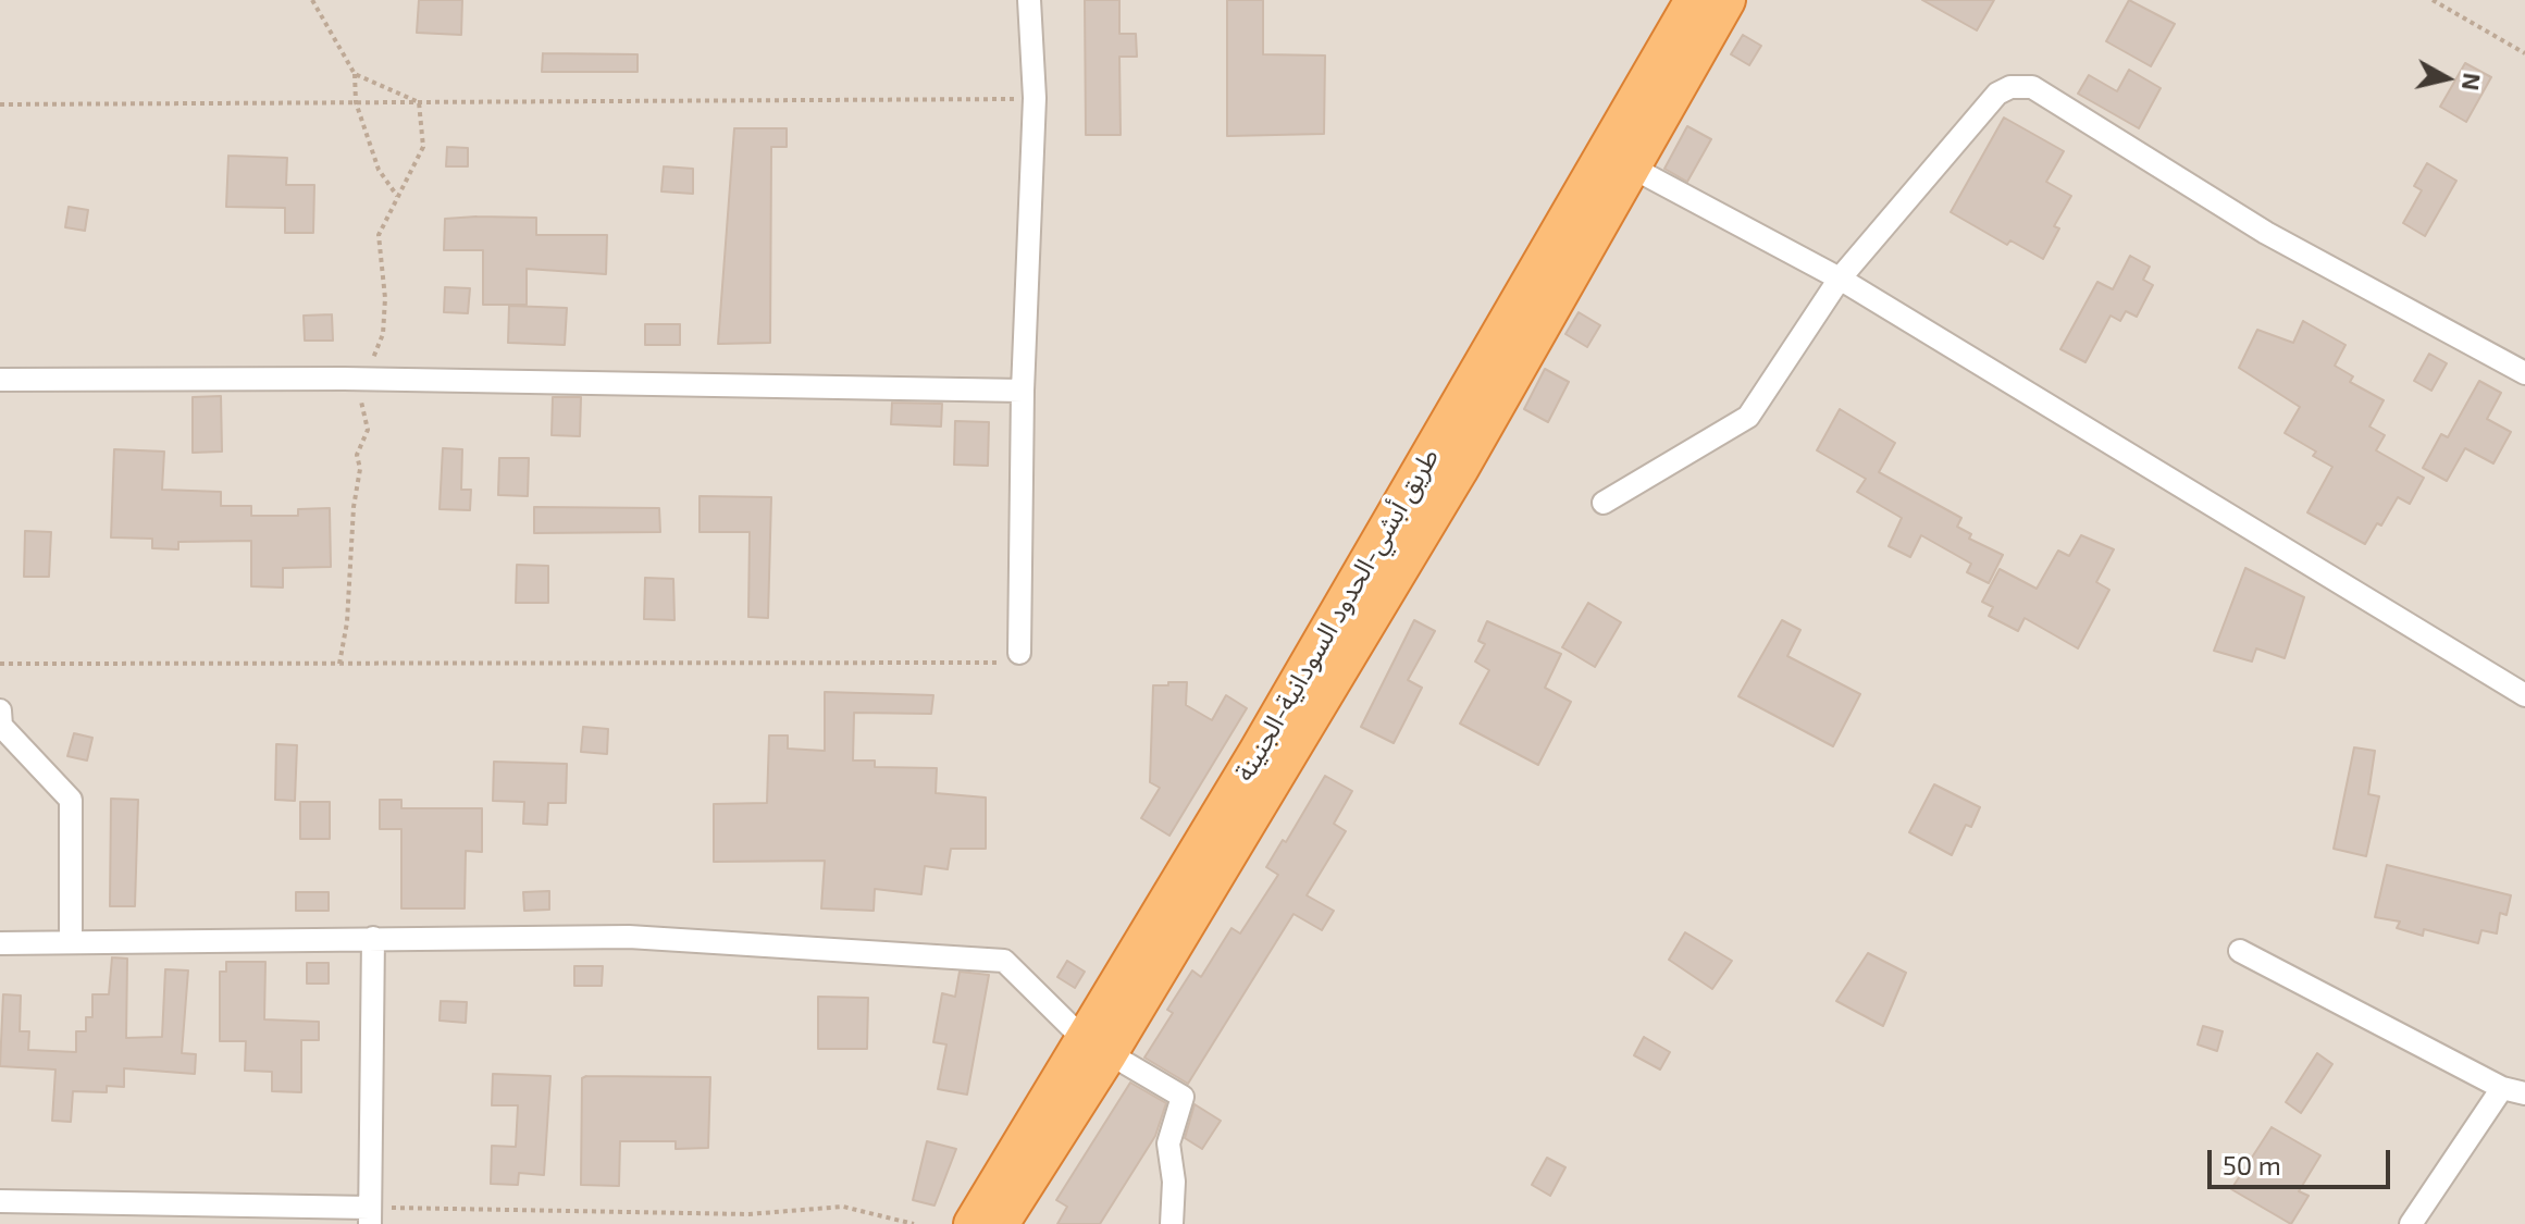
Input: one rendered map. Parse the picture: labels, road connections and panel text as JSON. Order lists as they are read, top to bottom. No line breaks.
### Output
{"streets":{"highway":["طريق أبشي-الحدود السودانية-الجنينة"]},"scale_bar":"50 m","north":"right"}
